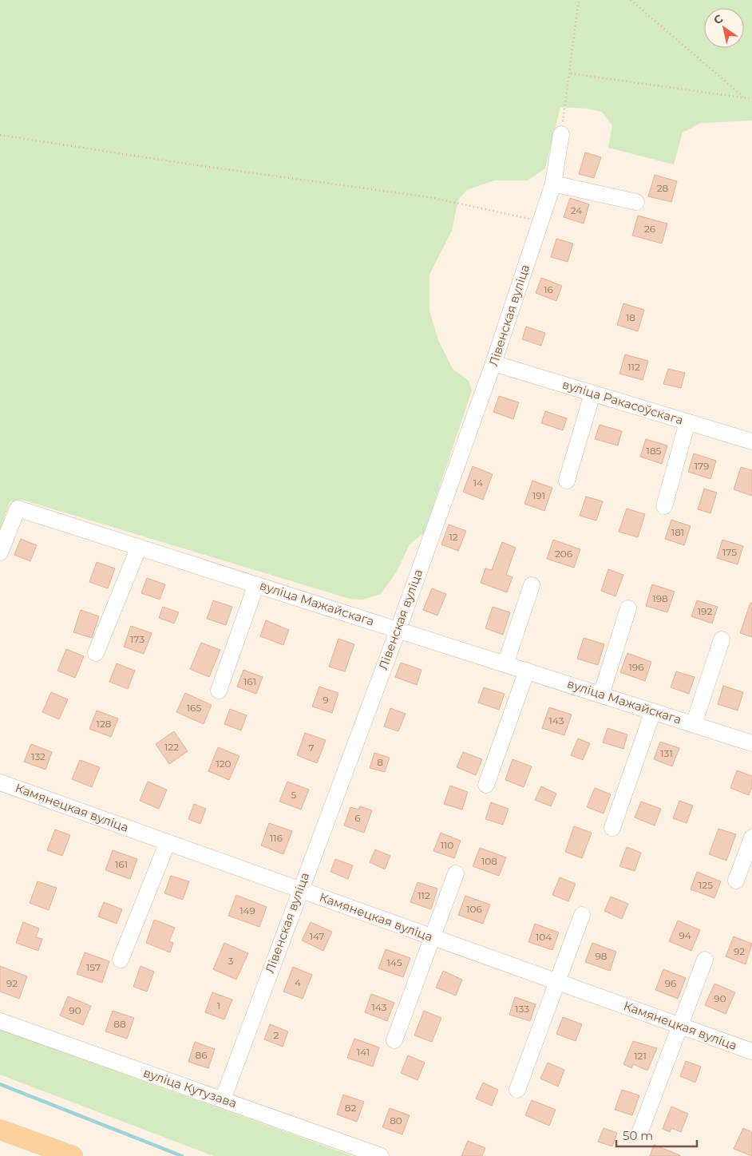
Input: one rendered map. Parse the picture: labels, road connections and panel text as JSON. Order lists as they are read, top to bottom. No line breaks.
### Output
{"streets":{"street":["Лівенская вуліца","вуліца Ракасоўскага","вуліца Мажайскага","Камянецкая вуліца","вуліца Кутузава"]},"crossings":[["Лівенская вуліца","вуліца Ракасоўскага"],["Лівенская вуліца","вуліца Мажайскага"],["Лівенская вуліца","Камянецкая вуліца"],["Лівенская вуліца","вуліца Кутузава"]],"house_numbers":["28","24","26","16","18","112","185","179","14","191","181","12","175","206","198","192","173","196","161","9","165","143","128","122","7","131","132","8","120","5","6","116","110","108","161","125","112","106","149","94","147","104","92","98","3","145","157","4","92","96","90","1","143","133","90","88","2","141","86","121","82","80"],"scale_bar":"50 m","north":"top left"}
